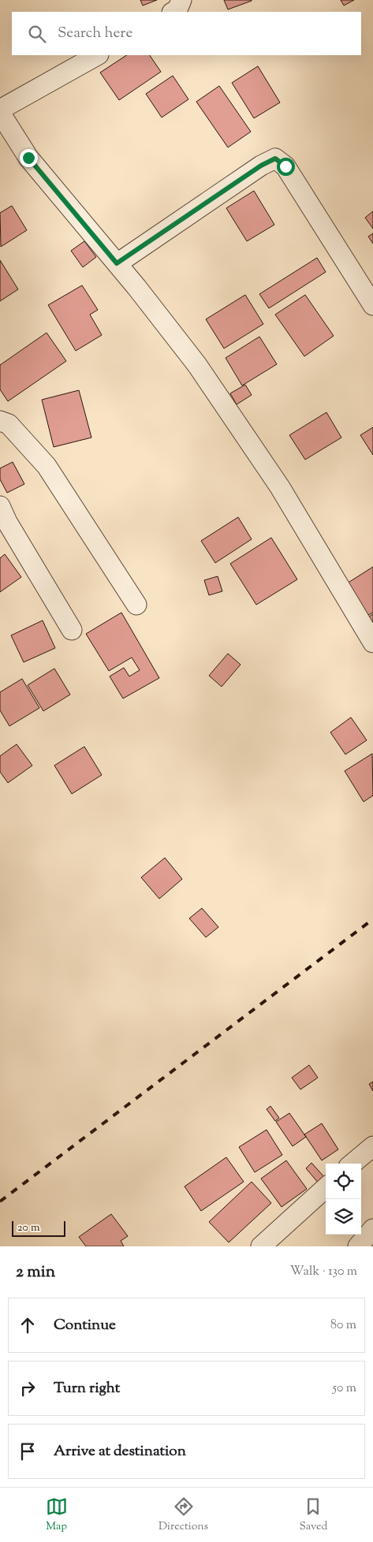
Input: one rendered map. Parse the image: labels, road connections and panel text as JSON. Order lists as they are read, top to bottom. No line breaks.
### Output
{"scale_bar":"20 m","page":{"search":"Search here","scale":"20 m","heading":["2 min","Walk · 130 m"],"list":[["Continue","80 m"],["Turn right","50 m"],"Arrive at destination"],"nav":["Map","Directions","Saved"]}}
